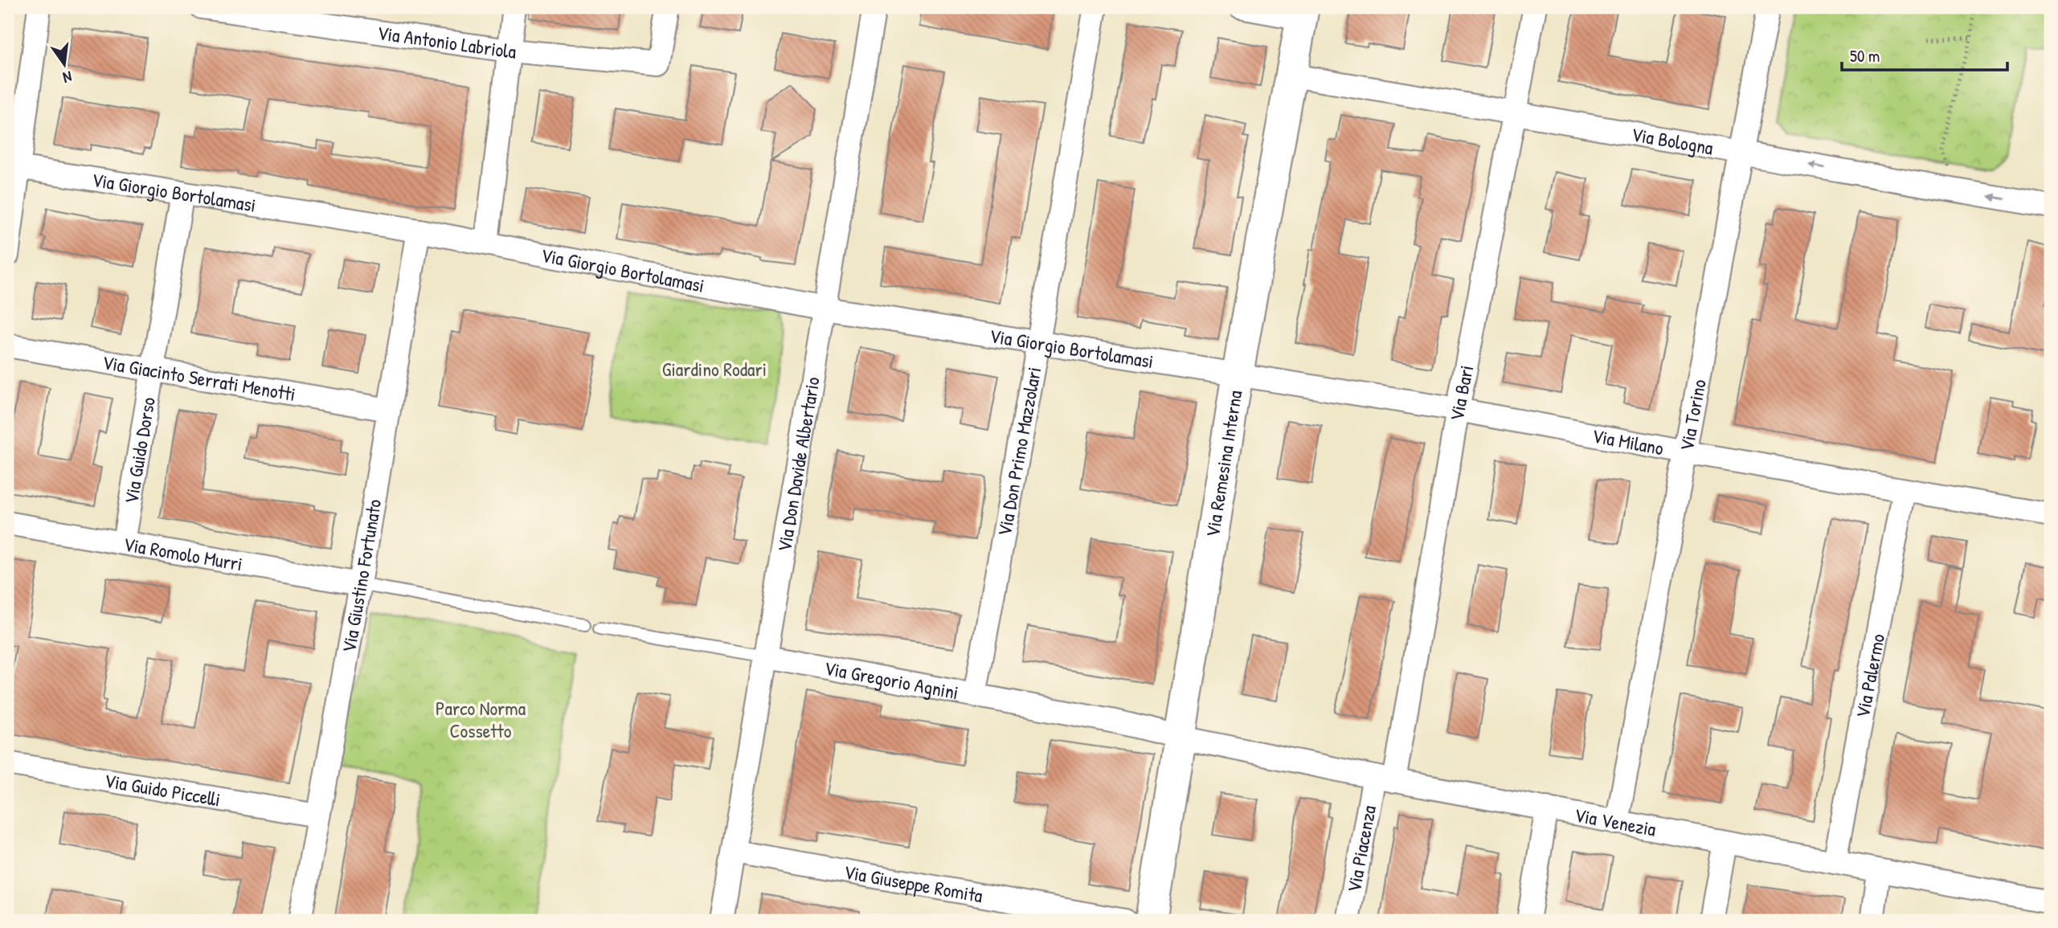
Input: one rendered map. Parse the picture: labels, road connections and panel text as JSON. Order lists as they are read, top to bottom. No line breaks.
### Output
{"streets":{"street":["Via Antonio Labriola","Via Bologna","Via Giorgio Bortolamasi","Via Giacinto Serrati Menotti","Via Bari","Via Torino","Via Milano","Via Guido Dorso","Via Don Primo Mazzolari","Via Remesina Interna","Via Don Davide Albertario","Via Romolo Murri","Via Giustino Fortunato","Via Palermo","Via Gregorio Agnini","Via Guido Piccelli","Via Venezia","Via Piacenza","Via Giuseppe Romita"]},"crossings":[["Via Bologna","Via Bari"],["Via Bologna","Via Torino"],["Via Bologna","Via Remesina Interna"],["Via Giorgio Bortolamasi","Via Milano"],["Via Giorgio Bortolamasi","Via Guido Dorso"],["Via Giorgio Bortolamasi","Via Don Primo Mazzolari"],["Via Giorgio Bortolamasi","Via Remesina Interna"],["Via Giorgio Bortolamasi","Via Don Davide Albertario"],["Via Giorgio Bortolamasi","Via Giustino Fortunato"],["Via Giacinto Serrati Menotti","Via Guido Dorso"],["Via Giacinto Serrati Menotti","Via Giustino Fortunato"],["Via Bari","Via Milano"],["Via Bari","Via Venezia"],["Via Bari","Via Piacenza"],["Via Torino","Via Milano"],["Via Torino","Via Venezia"],["Via Milano","Via Remesina Interna"],["Via Milano","Via Palermo"],["Via Guido Dorso","Via Romolo Murri"],["Via Don Primo Mazzolari","Via Gregorio Agnini"],["Via Remesina Interna","Via Gregorio Agnini"],["Via Remesina Interna","Via Venezia"],["Via Don Davide Albertario","Via Gregorio Agnini"],["Via Don Davide Albertario","Via Giuseppe Romita"],["Via Romolo Murri","Via Giustino Fortunato"],["Via Giustino Fortunato","Via Guido Piccelli"],["Via Palermo","Via Venezia"],["Via Gregorio Agnini","Via Venezia"],["Via Venezia","Via Piacenza"]],"one_way":["Via Bologna"],"parks":["Giardino Rodari","Parco Norma Cossetto"],"scale_bar":"50 m","north":"bottom"}
